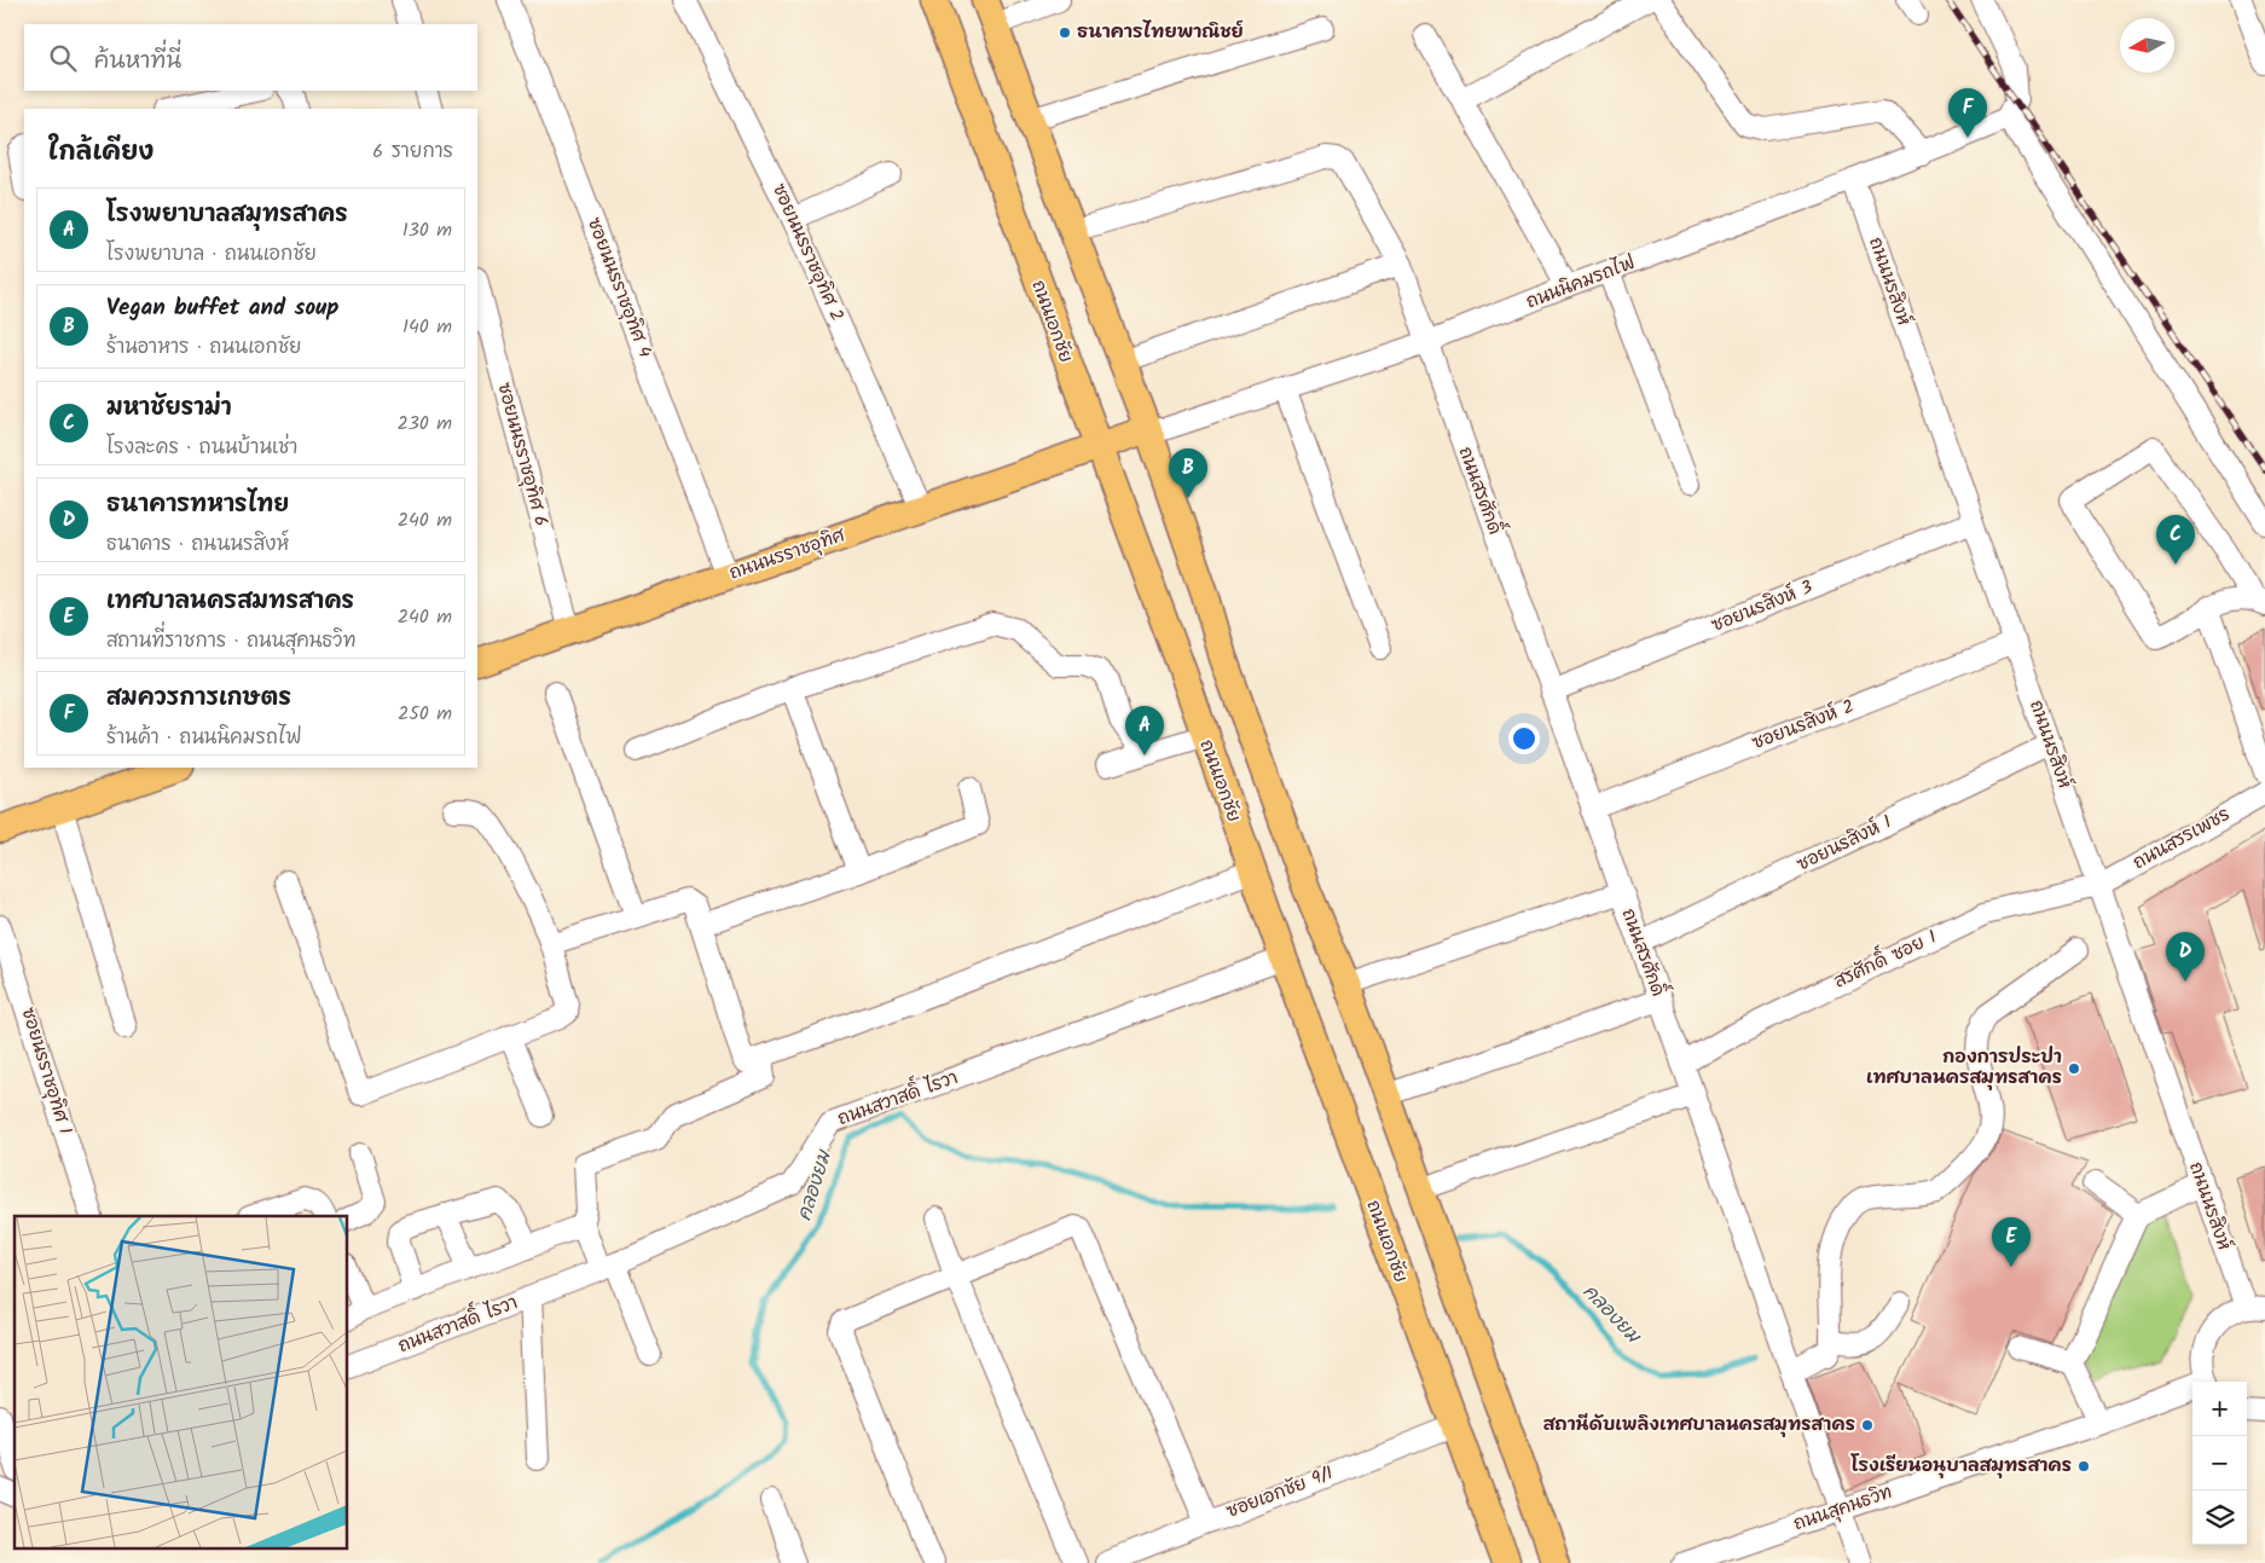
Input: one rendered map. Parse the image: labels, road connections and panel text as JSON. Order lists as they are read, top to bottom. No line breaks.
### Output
{"streets":{"main road":["ถนนเอกชัย","ถนนนรราชอุทิศ"],"street":["ซอยนนรราชอุทิศ 2","ถนนนรสิงห์","ถนนนิคมรถไฟ","ซอยนนรราชอุทิศ 4","ซอยนนรราชอุทิศ 6","ถนนสรศักดิ์","ซอยนรสิงห์ 3","ซอยนรสิงห์ 2","ถนนสรรเพชร","ซอยนรสิงห์ 1","สรศักดิ์ ซอย 1","ซอยนรราชอุทิศ 1","ถนนสวาสดิ์ ไรวา","ซอยเอกชัย 9/1","ถนนสุคนธวิท"]},"crossings":[["ซอยนนรราชอุทิศ 2","ถนนนรราชอุทิศ"],["ถนนนรสิงห์","ถนนนิคมรถไฟ"],["ถนนนรสิงห์","ซอยนรสิงห์ 3"],["ถนนนรสิงห์","ซอยนรสิงห์ 2"],["ถนนนรสิงห์","ถนนสรรเพชร"],["ถนนนรสิงห์","ซอยนรสิงห์ 1"],["ถนนนรสิงห์","สรศักดิ์ ซอย 1"],["ถนนนิคมรถไฟ","ถนนสรศักดิ์"],["ถนนนิคมรถไฟ","ถนนนรราชอุทิศ"],["ซอยนนรราชอุทิศ 4","ถนนนรราชอุทิศ"],["ถนนเอกชัย","ถนนนรราชอุทิศ"],["ถนนเอกชัย","ถนนสวาสดิ์ ไรวา"],["ถนนเอกชัย","ซอยเอกชัย 9/1"],["ซอยนนรราชอุทิศ 6","ถนนนรราชอุทิศ"],["ถนนสรศักดิ์","ซอยนรสิงห์ 3"],["ถนนสรศักดิ์","ซอยนรสิงห์ 2"],["ถนนสรศักดิ์","ซอยนรสิงห์ 1"],["ถนนสรศักดิ์","สรศักดิ์ ซอย 1"],["ถนนสรศักดิ์","ถนนสุคนธวิท"],["ถนนสรรเพชร","สรศักดิ์ ซอย 1"]],"water":["คลองยม"],"places":["ธนาคารไทยพาณิชย์","กองการประปา เทศบาลนครสมุทรสาคร","สถานีดับเพลิงเทศบาลนครสมุทรสาคร","โรงเรียนอนุบาลสมุทรสาคร"],"north":"left","page":{"search":"ค้นหาที่นี่","pins":["F","B","C","A","D","E"],"heading":["ใกล้เคียง","6 รายการ"],"list":[{"mark":"A","name":"โรงพยาบาลสมุทรสาคร","note":"โรงพยาบาล · ถนนเอกชัย","value":"130 m"},{"mark":"B","name":"Vegan buffet and soup","note":"ร้านอาหาร · ถนนเอกชัย","value":"140 m"},{"mark":"C","name":"มหาชัยราม่า","note":"โรงละคร · ถนนบ้านเช่า","value":"230 m"},{"mark":"D","name":"ธนาคารทหารไทย","note":"ธนาคาร · ถนนนรสิงห์","value":"240 m"},{"mark":"E","name":"เทศบาลนครสมทรสาคร","note":"สถานที่ราชการ · ถนนสุคนธวิท","value":"240 m"},{"mark":"F","name":"สมควรการเกษตร","note":"ร้านค้า · ถนนนิคมรถไฟ","value":"250 m"}],"map_buttons":["+","−"]}}
